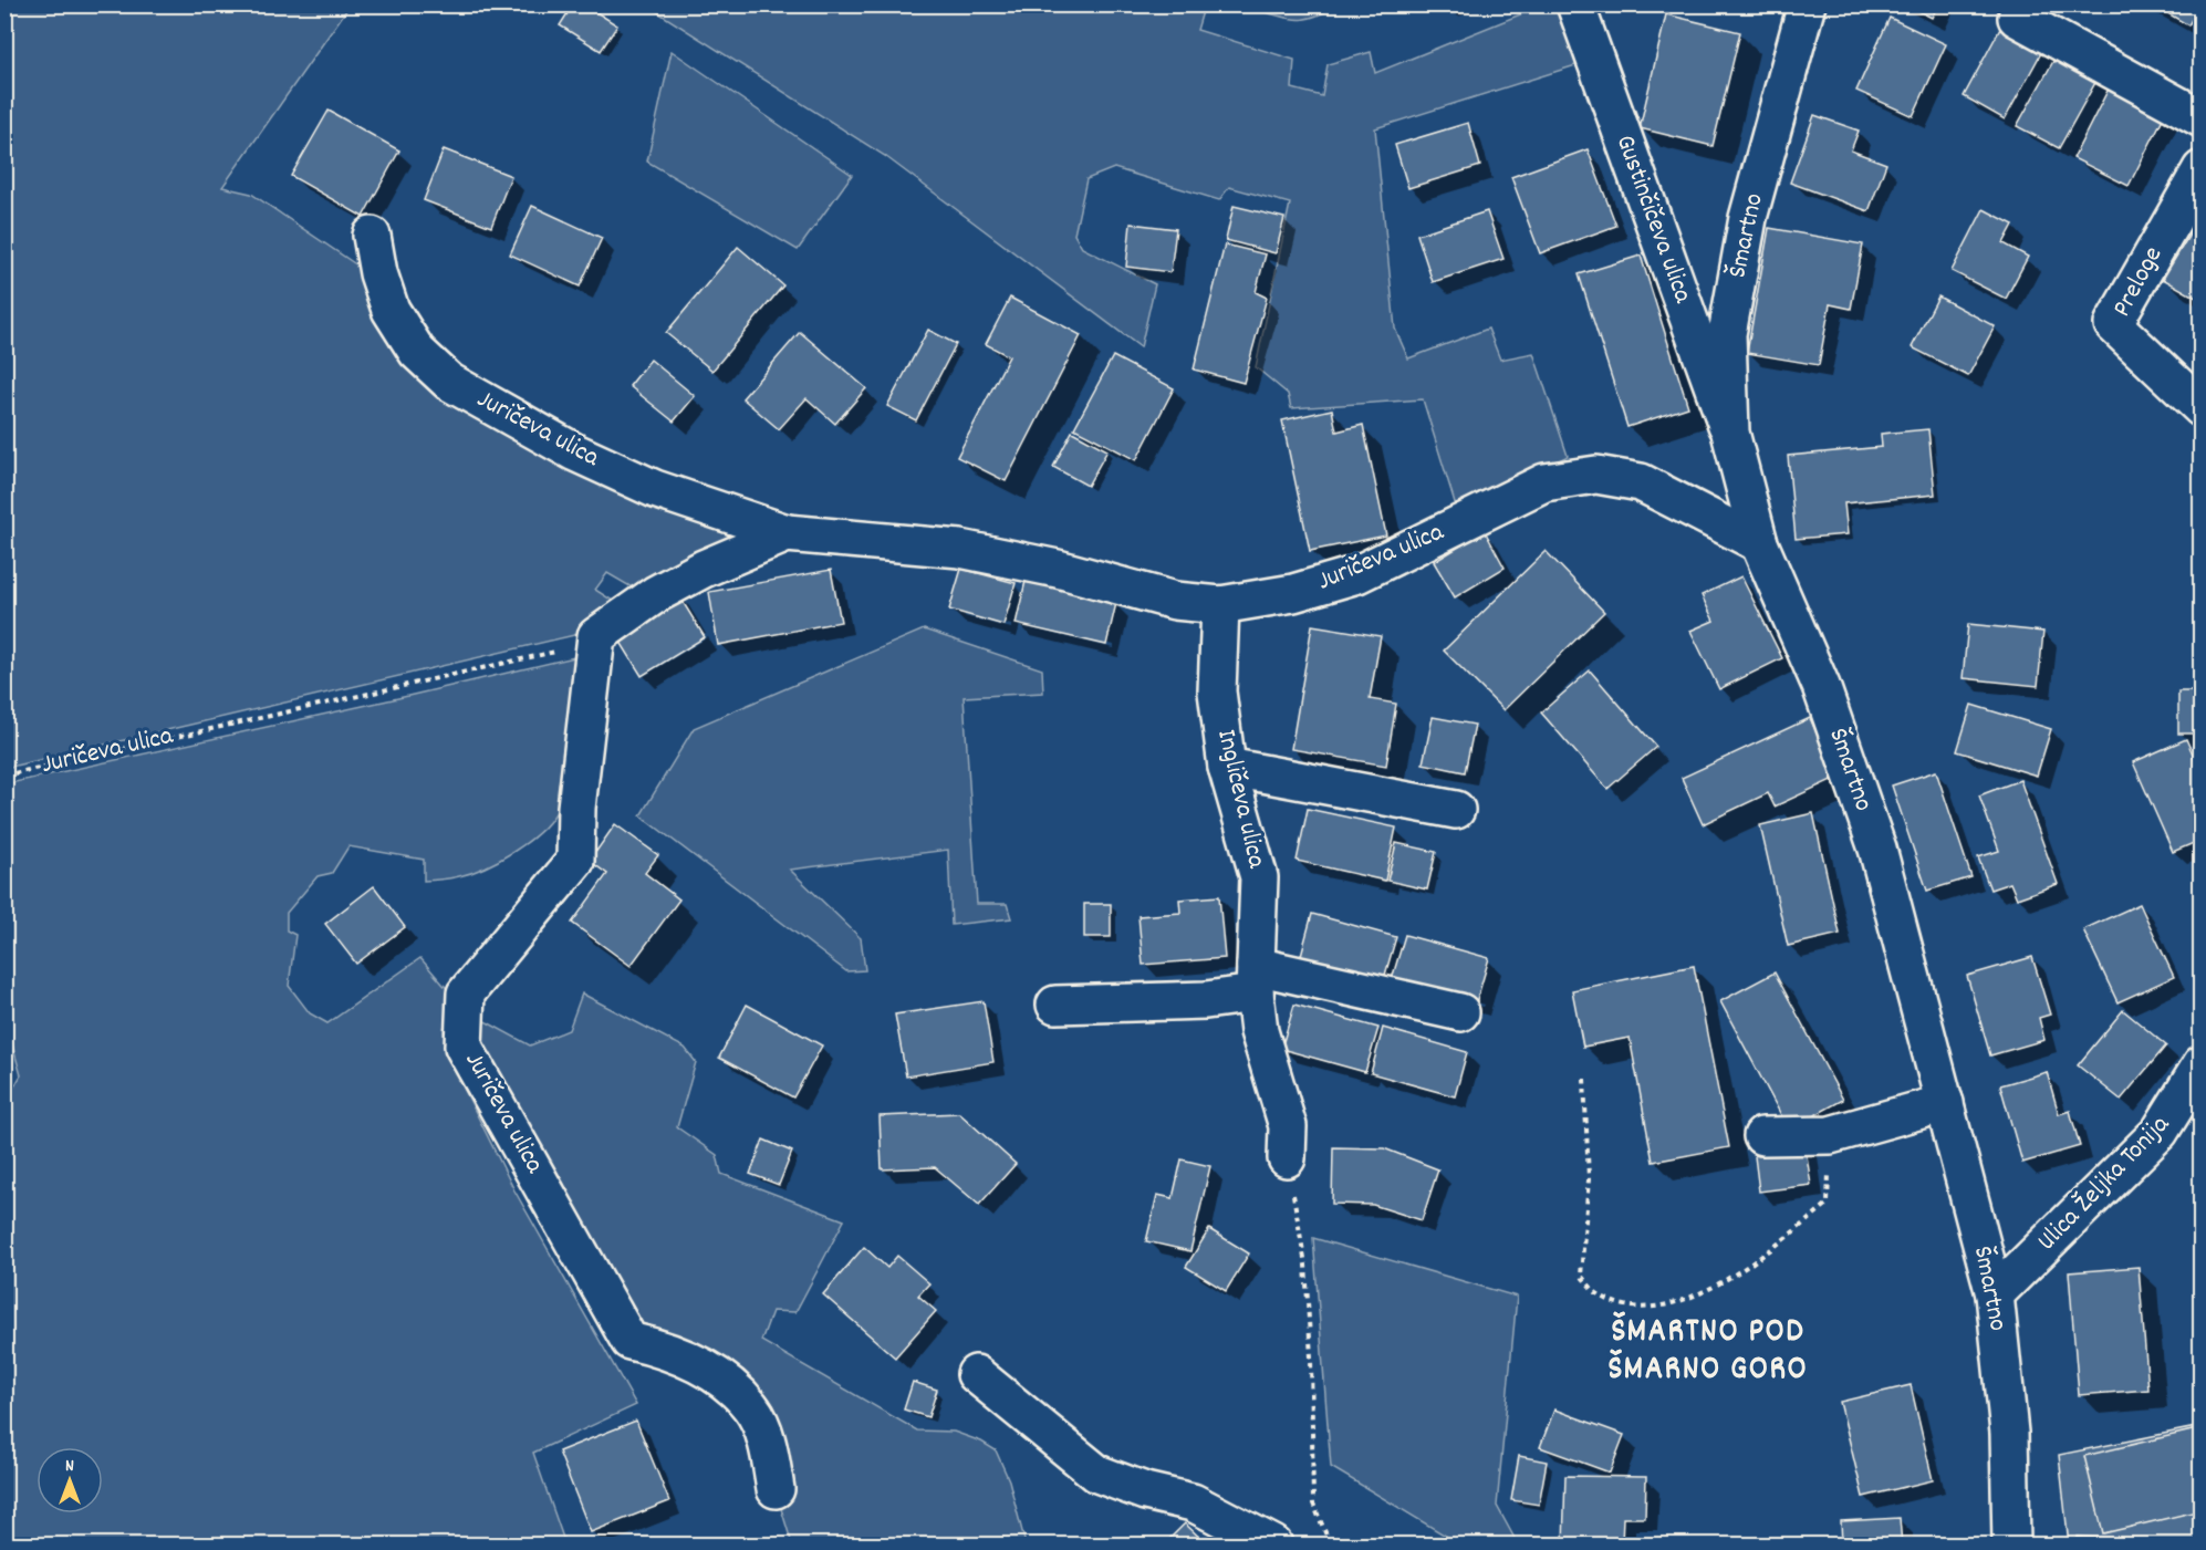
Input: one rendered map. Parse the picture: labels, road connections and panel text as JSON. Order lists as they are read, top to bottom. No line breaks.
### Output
{"streets":{"street":["Gustinčičeva ulica","Šmartno","Preloge","Juričeva ulica","Ingličeva ulica","Ulica Željka Tonija"]},"crossings":[["Gustinčičeva ulica","Šmartno"],["Šmartno","Juričeva ulica"],["Šmartno","Ulica Željka Tonija"],["Juričeva ulica","Ingličeva ulica"]],"districts":["ŠMARTNO POD ŠMARNO GORO"],"north":"top"}
